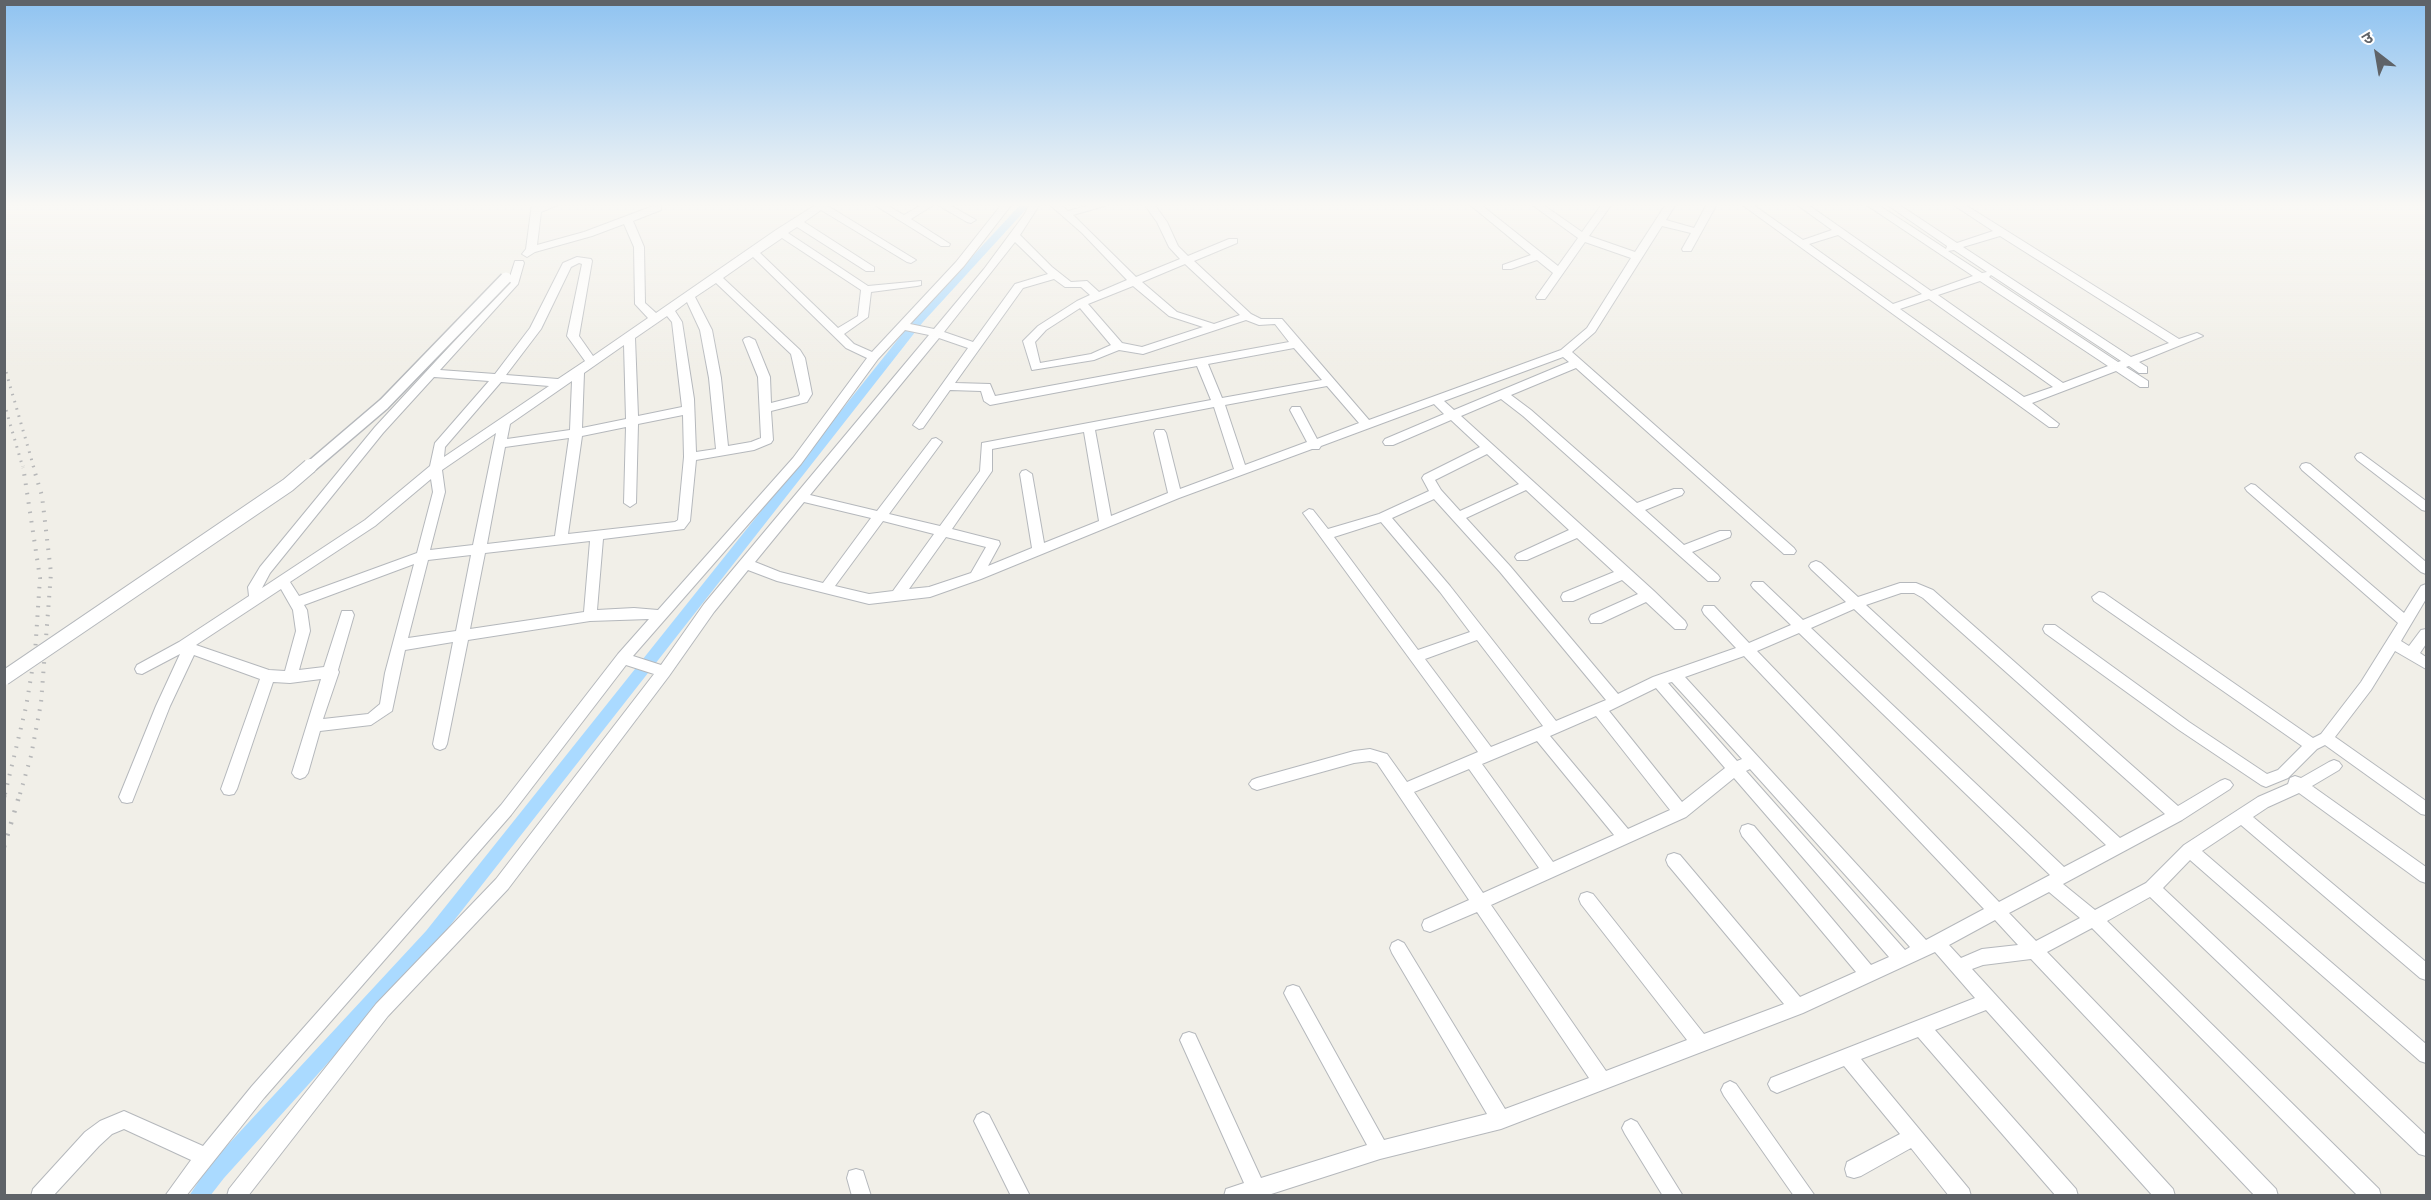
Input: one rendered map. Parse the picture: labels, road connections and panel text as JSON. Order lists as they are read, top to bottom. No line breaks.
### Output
{"north":"top left"}
